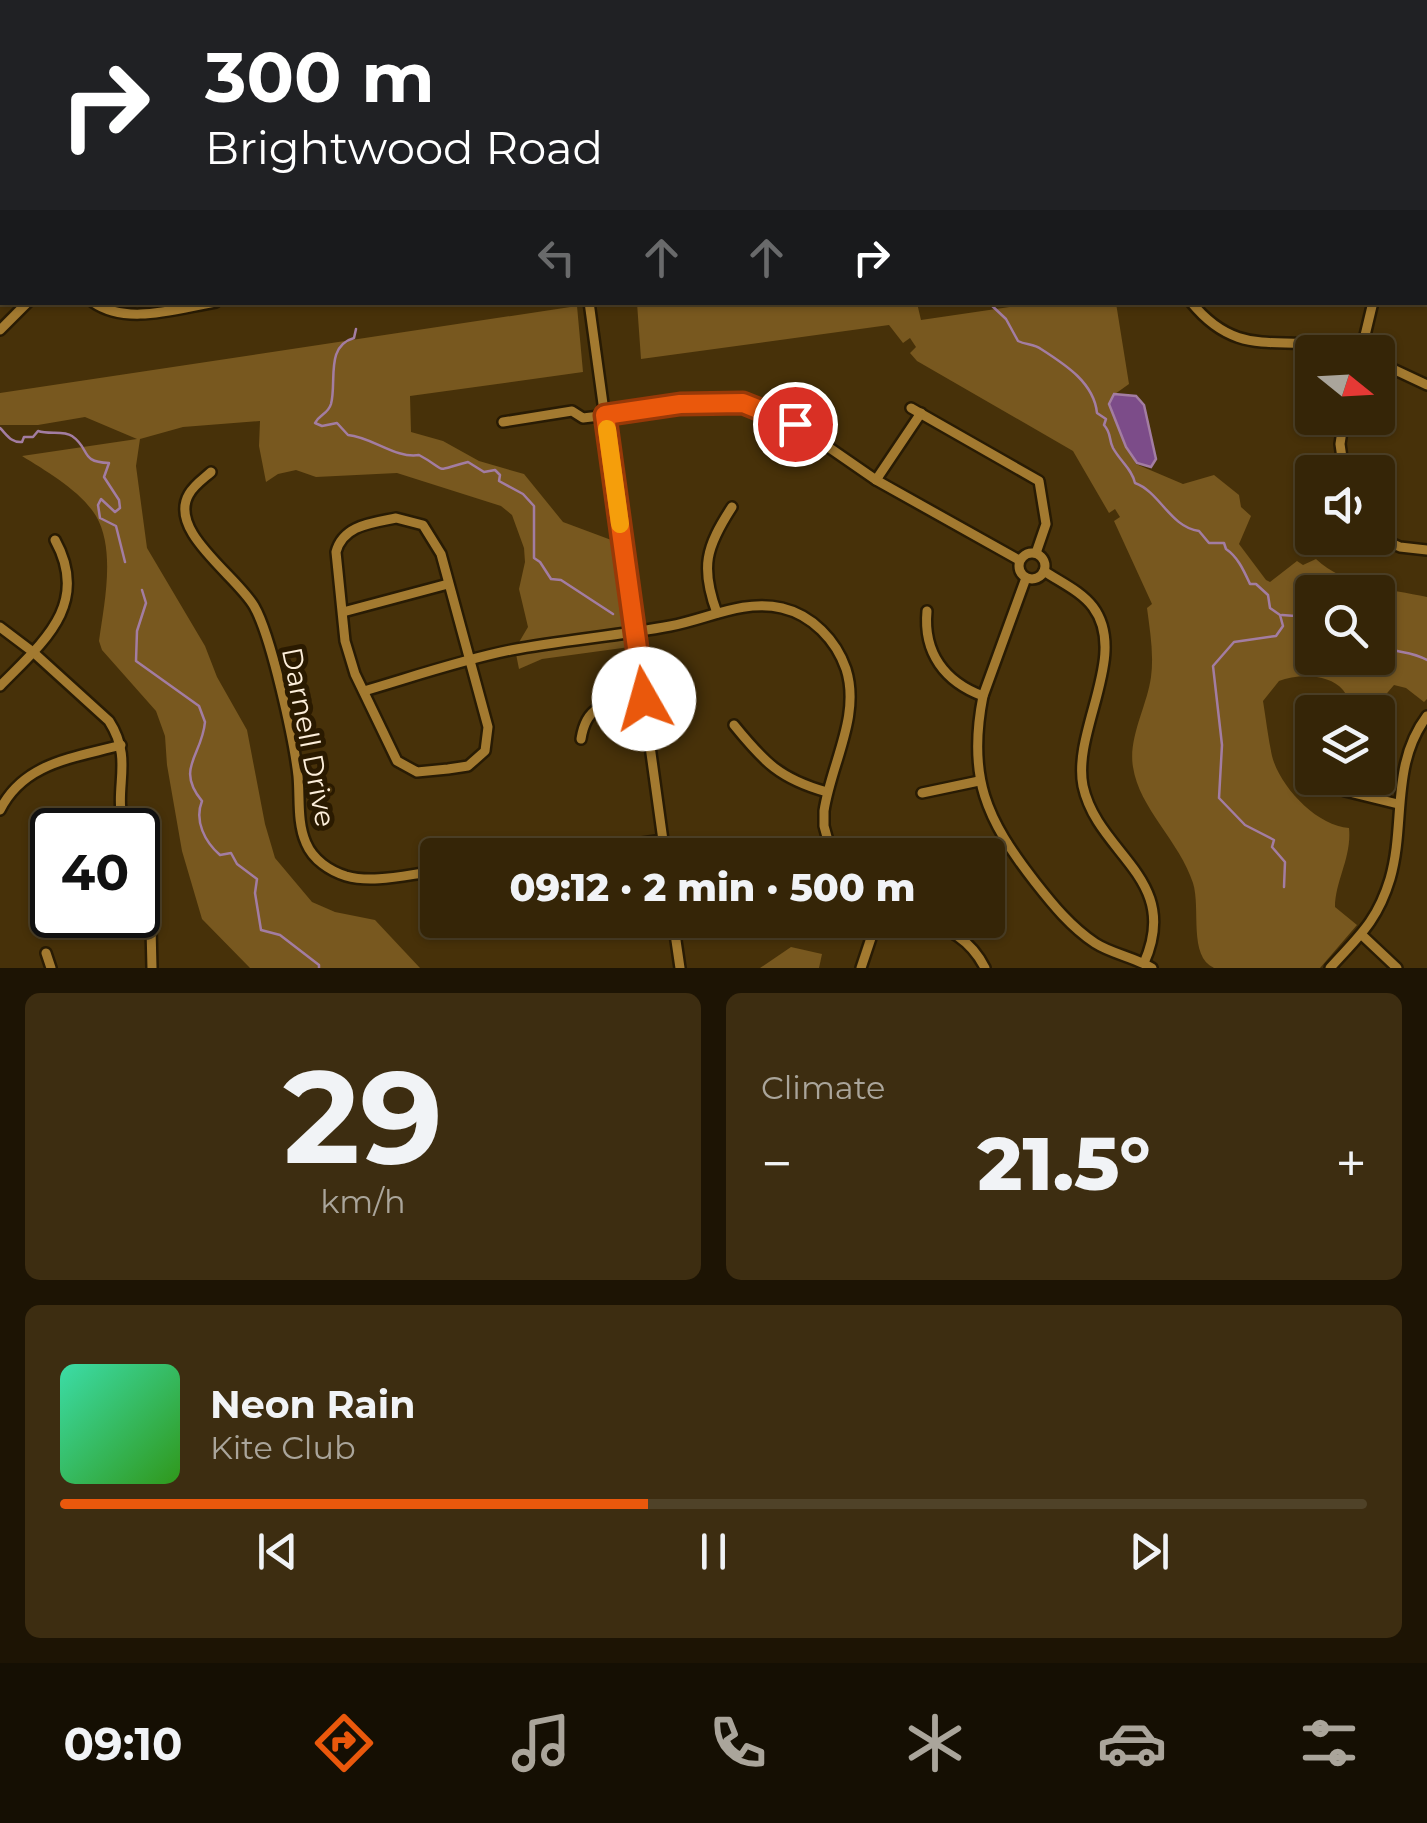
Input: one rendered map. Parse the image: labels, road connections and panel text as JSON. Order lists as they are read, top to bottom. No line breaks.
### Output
{"streets":{"street":["Darnell Drive"]},"north":"right","page":{"turn":["300 m","Brightwood Road"],"limit":"40","trip":"09:12 · 2 min · 500 m","tile":[["29","km/h"],"Climate"],"heat":["−","21.5°","+"],"song":["Neon Rain","Kite Club"],"tabs":"09:10"}}
